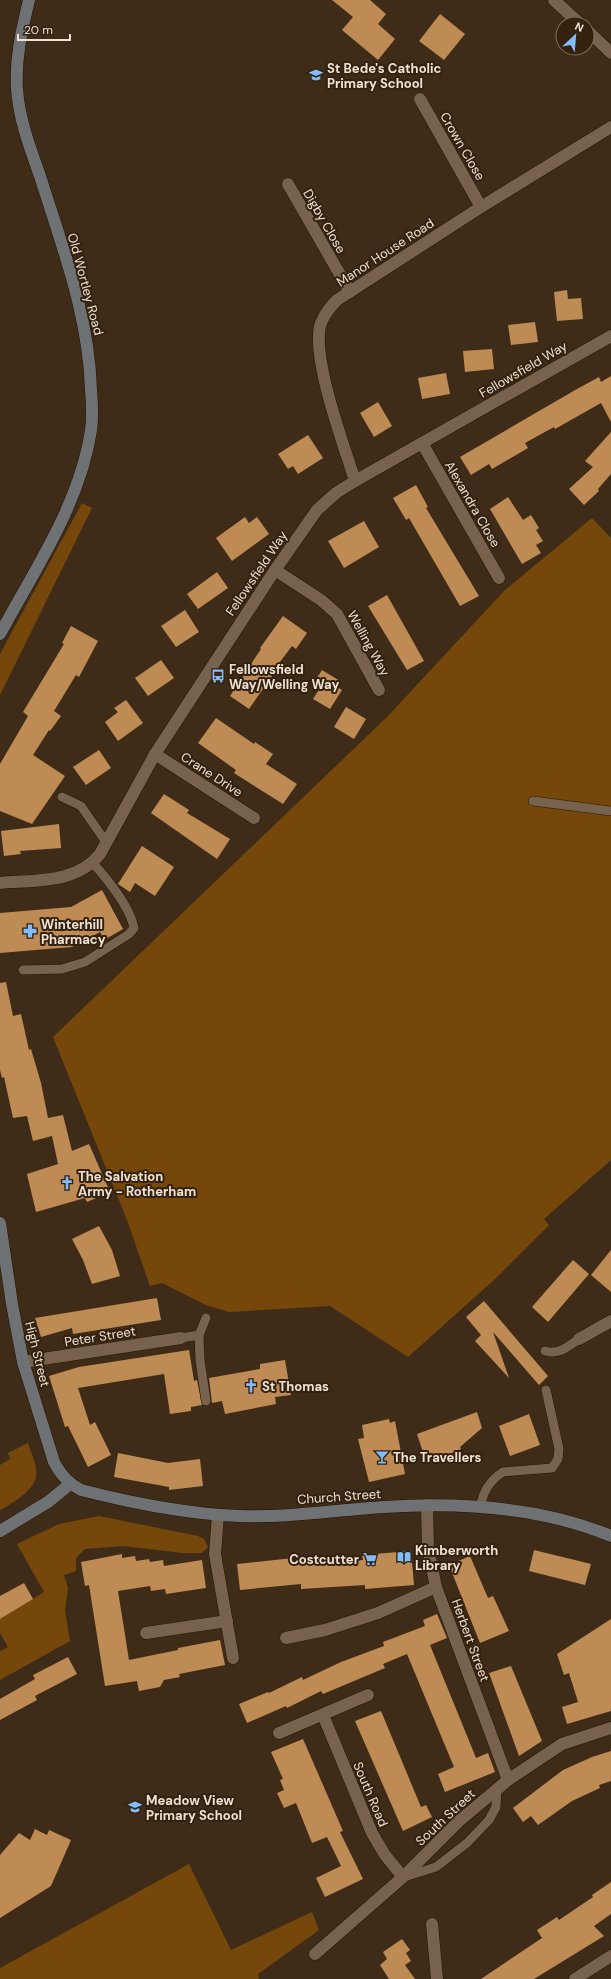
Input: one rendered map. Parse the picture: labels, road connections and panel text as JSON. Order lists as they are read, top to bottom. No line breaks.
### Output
{"streets":{"street":["Crown Close","Digby Close","Manor House Road","Old Wortley Road","Fellowsfield Way","Alexandra Close","Welling Way","Crane Drive","Peter Street","High Street","Church Street","Herbert Street","South Road","South Street"]},"crossings":[["Crown Close","Manor House Road"],["Digby Close","Manor House Road"],["Manor House Road","Fellowsfield Way"],["Fellowsfield Way","Alexandra Close"],["Fellowsfield Way","Welling Way"],["Fellowsfield Way","Crane Drive"],["Peter Street","High Street"],["High Street","Church Street"],["Church Street","Herbert Street"],["Herbert Street","South Street"],["South Road","South Street"]],"places":{"school or university":["St Bede's Catholic Primary School","Meadow View Primary School"],"bus stop":["Fellowsfield Way/Welling Way"],"pharmacy":["Winterhill Pharmacy"],"church":["The Salvation Army - Rotherham","St Thomas"],"bar":["The Travellers"],"library":["Kimberworth Library"],"supermarket":["Costcutter"]},"scale_bar":"20 m","north":"top right"}
